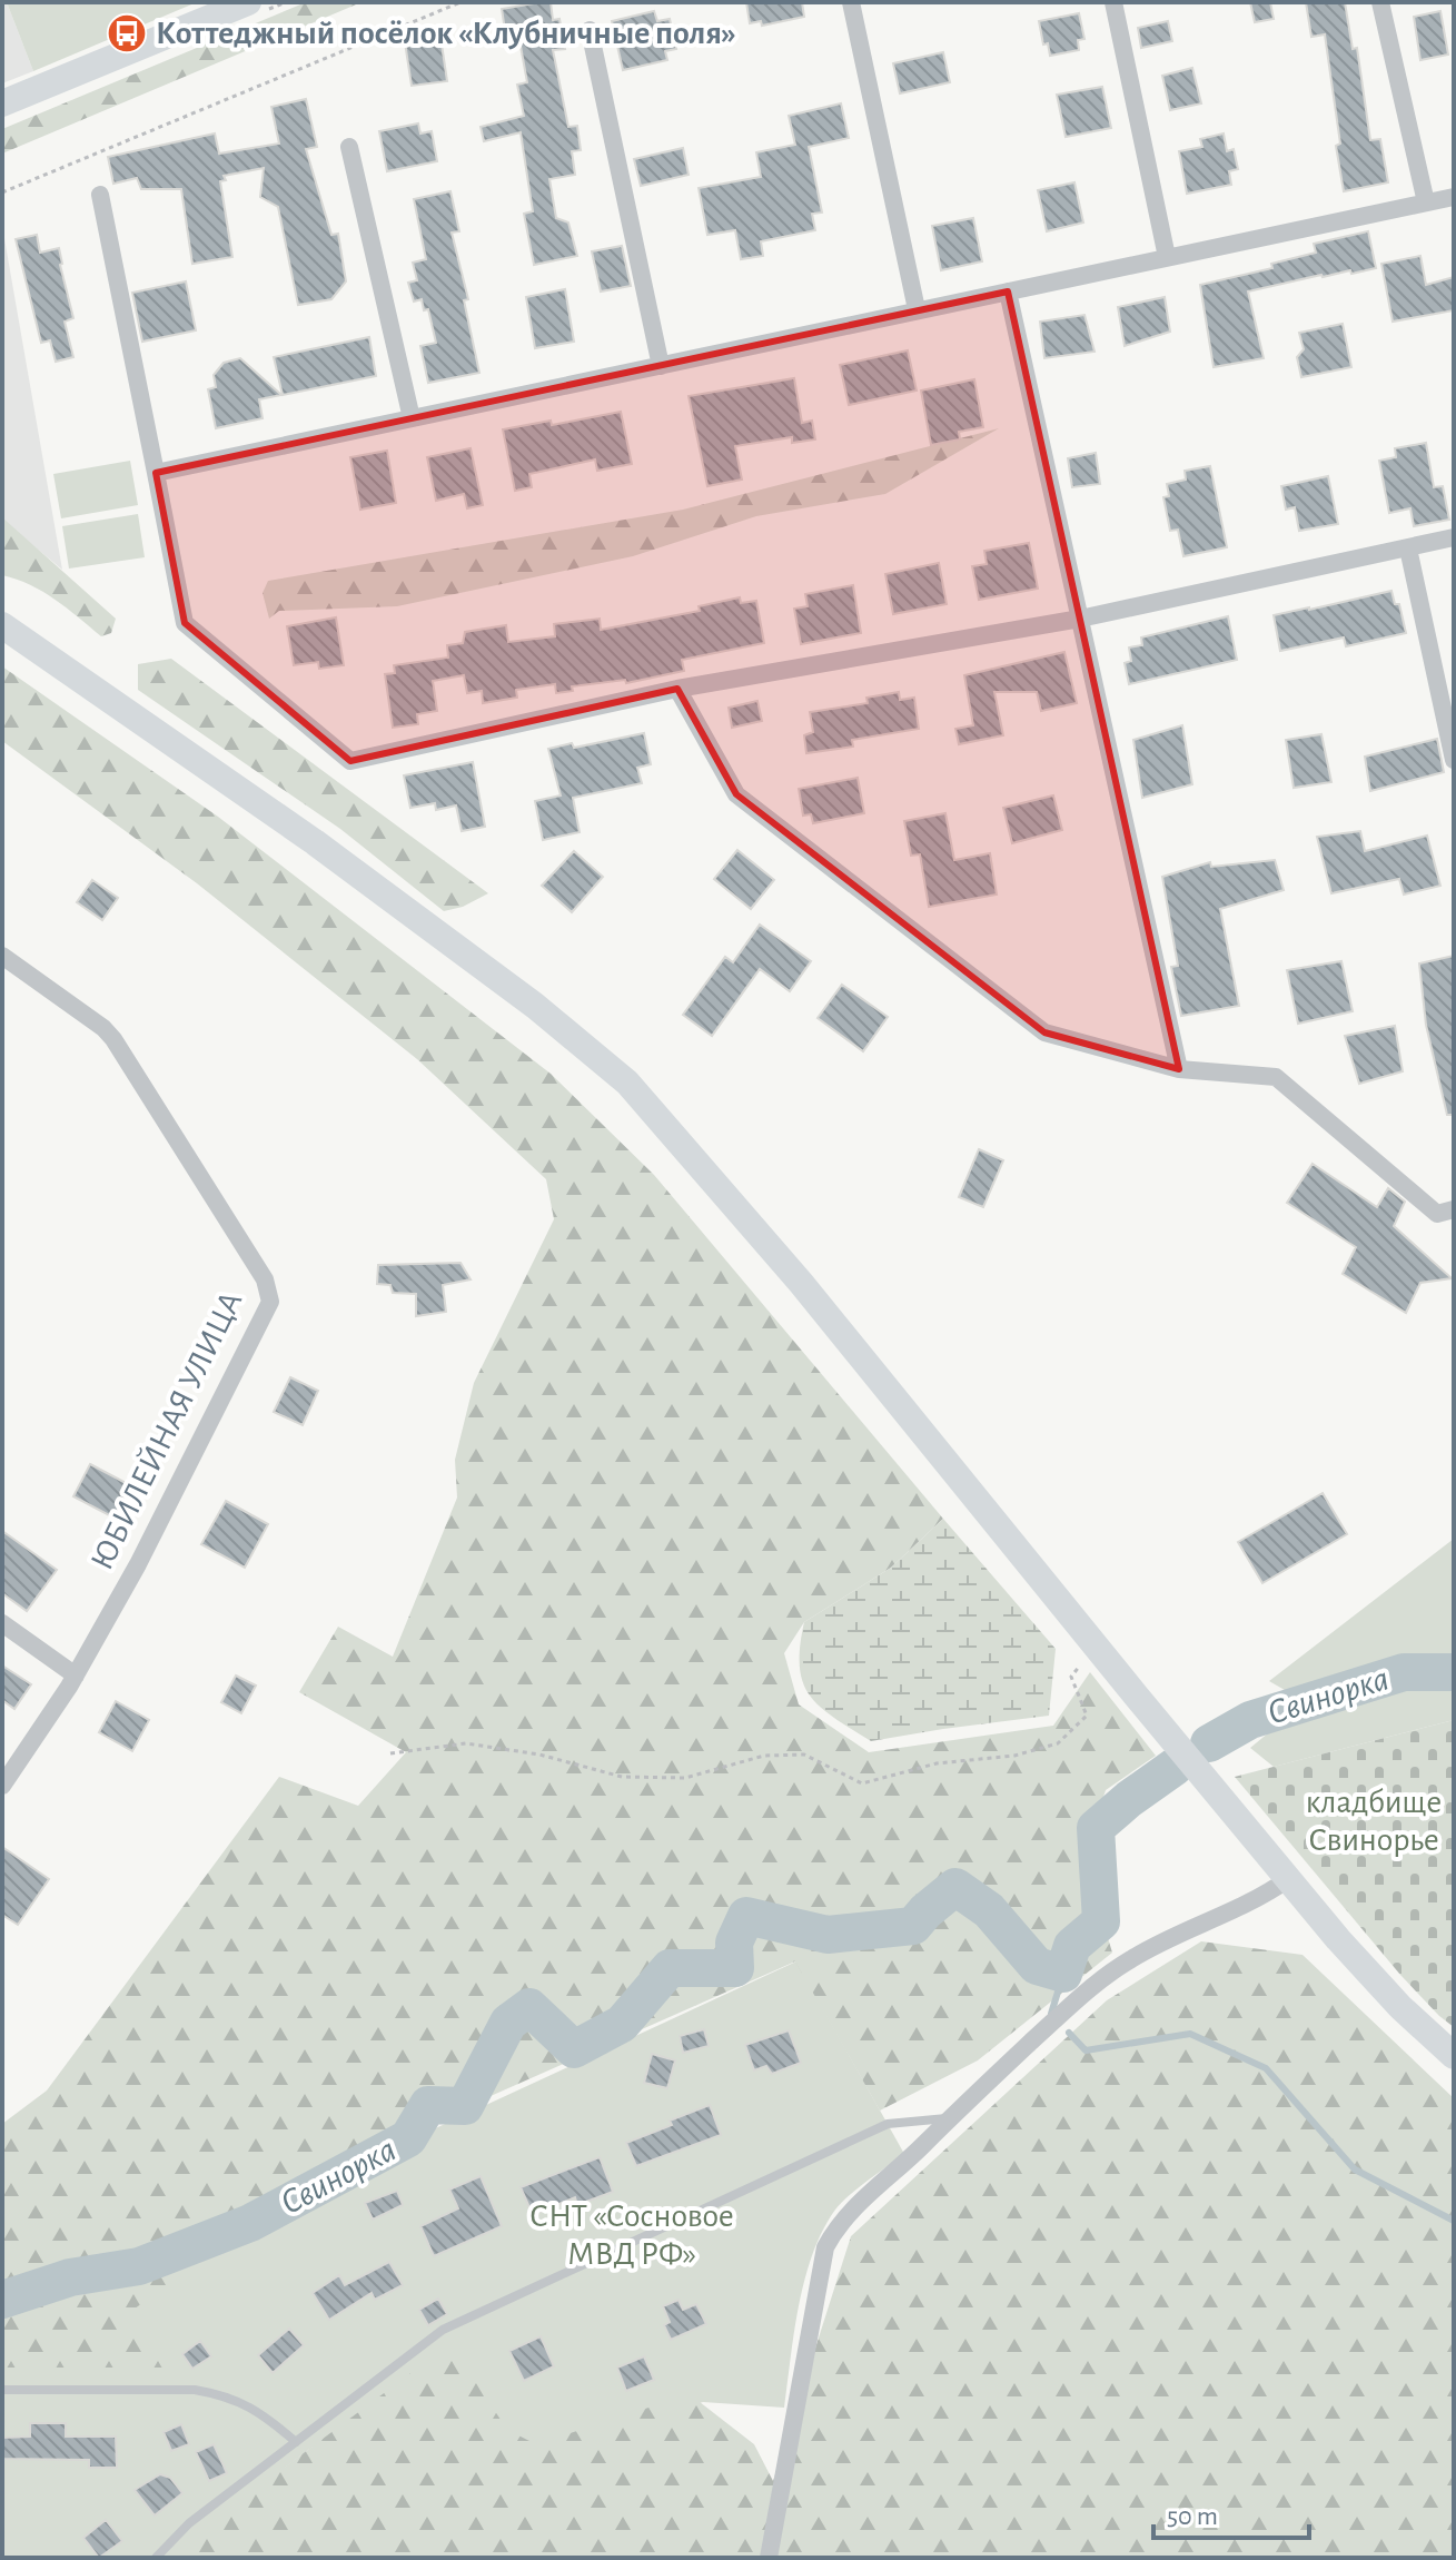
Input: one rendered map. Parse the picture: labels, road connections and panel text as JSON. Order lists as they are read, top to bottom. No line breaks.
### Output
{"streets":{"street":["ЮБИЛЕЙНАЯ УЛИЦА"]},"water":["Свинорка"],"parks":["кладбище Свинорье","СНТ «Сосновое МВД РФ»"],"places":{"bus stop":["Коттеджный посёлок «Клубничные поля»"]},"scale_bar":"50 m"}
